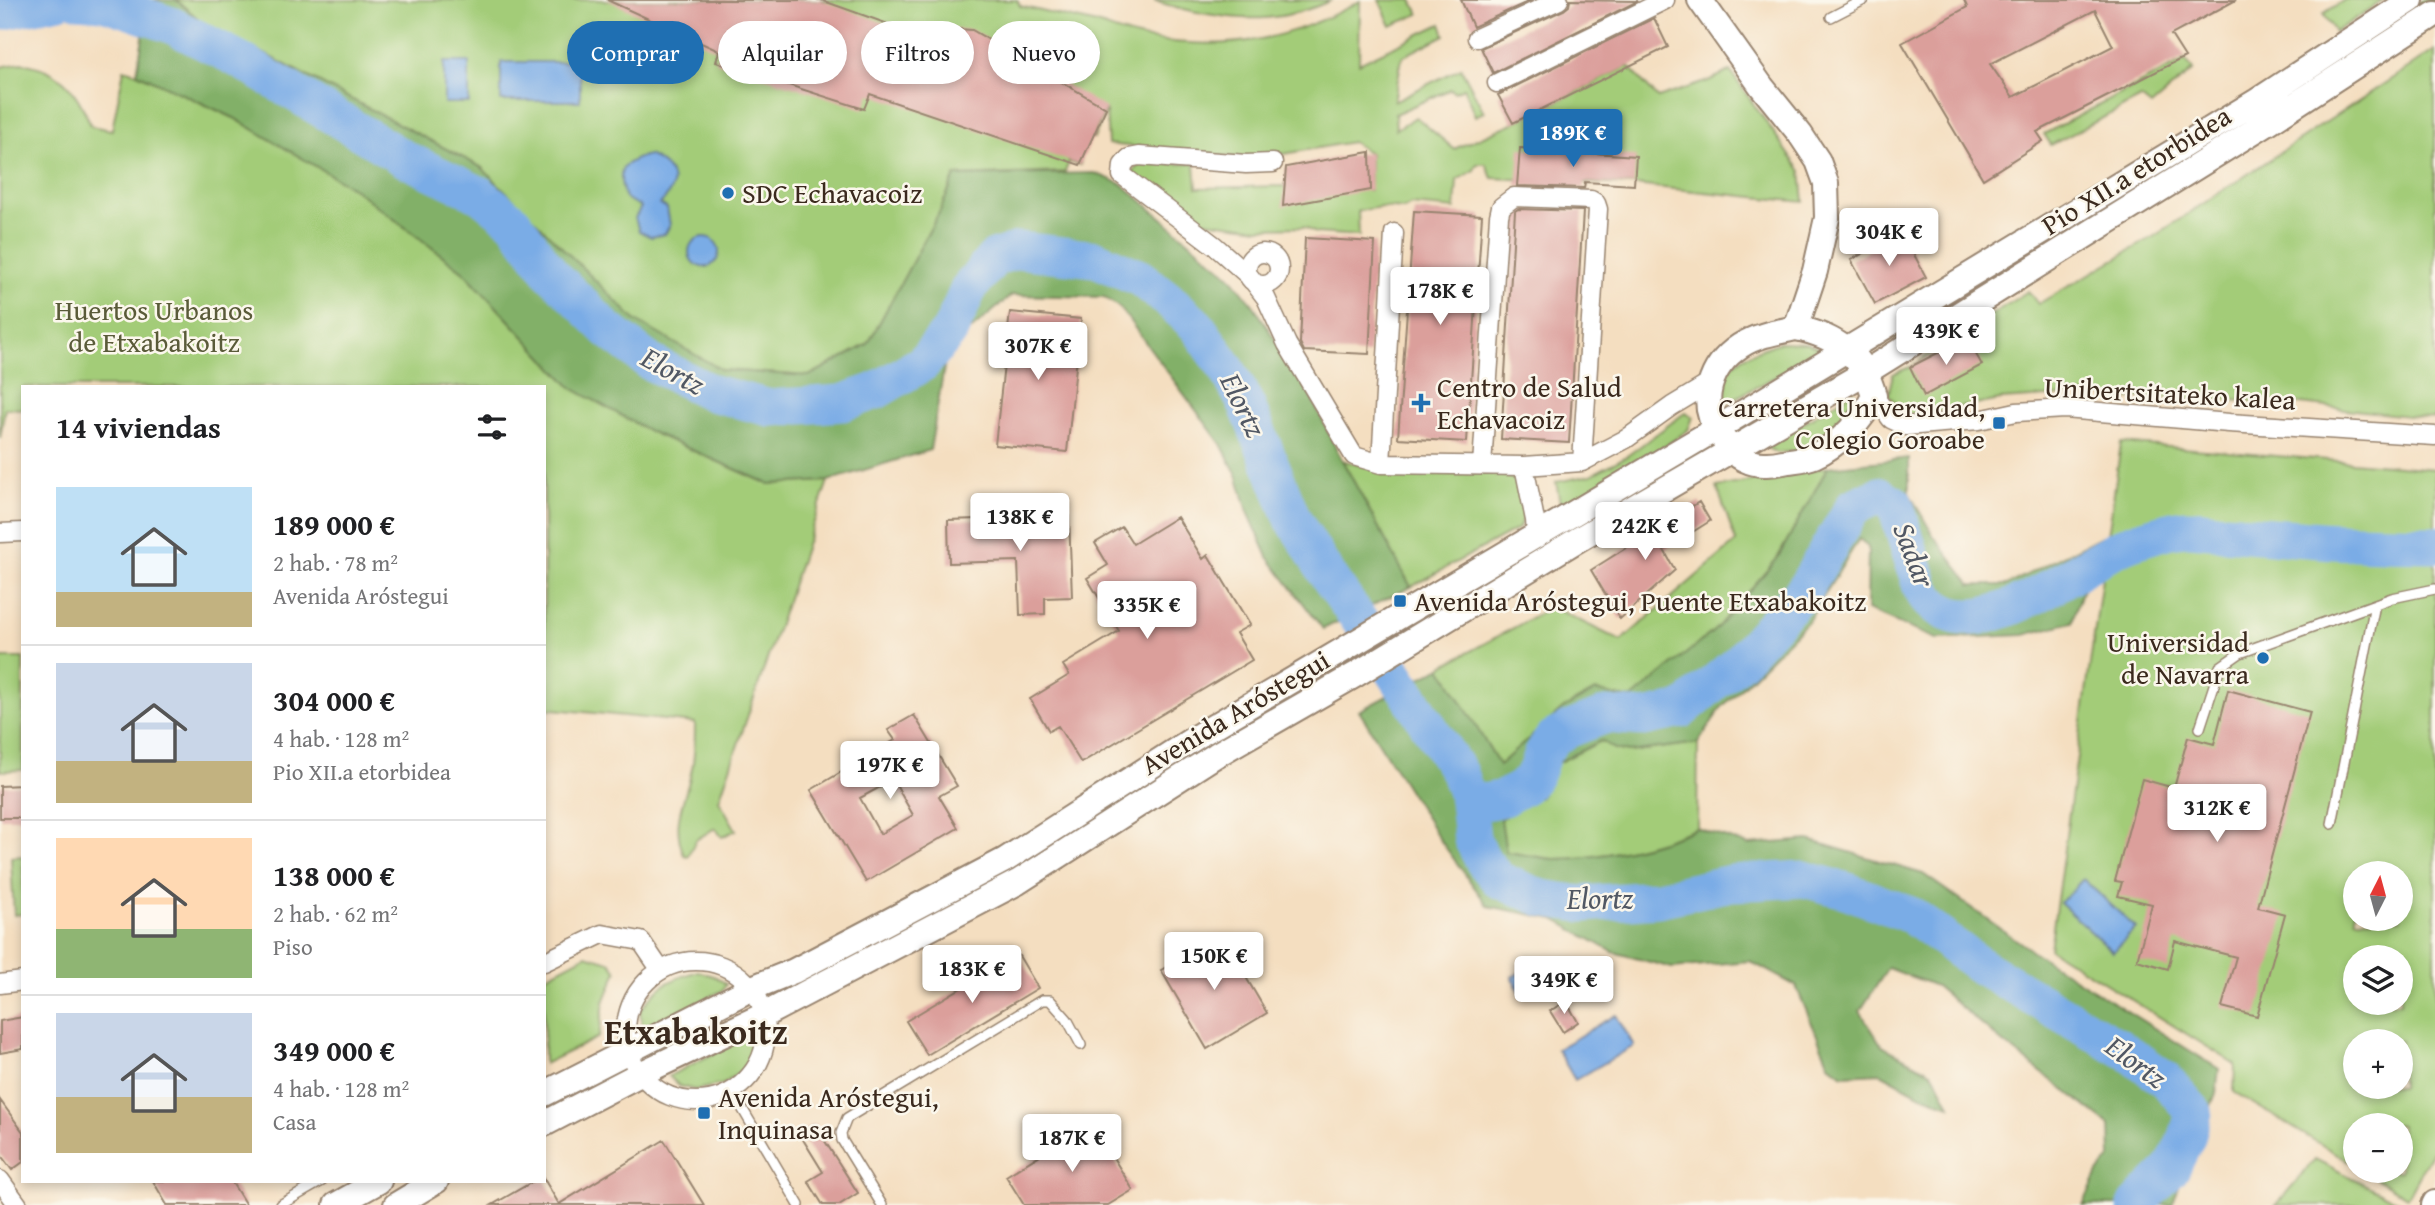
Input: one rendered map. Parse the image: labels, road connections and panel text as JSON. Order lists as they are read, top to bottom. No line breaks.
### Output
{"streets":{"main road":["Pio XII.a etorbidea","Avenida Aróstegui"],"street":["Unibertsitateko kalea"]},"crossings":[["Pio XII.a etorbidea","Avenida Aróstegui"]],"districts":["Etxabakoitz"],"water":["Elortz","Sadar"],"parks":["Huertos Urbanos de Etxabakoitz"],"places":{"other":["SDC Echavacoiz","Universidad de Navarra"],"health":["Centro de Salud Echavacoiz"],"transit":["Carretera Universidad, Colegio Goroabe","Avenida Aróstegui, Puente Etxabakoitz","Avenida Aróstegui, Inquinasa"]},"north":"top","page":{"chip":["Comprar","Alquilar","Filtros","Nuevo"],"price":["189K €","304K €","178K €","439K €","307K €","138K €","242K €","335K €","197K €","312K €","150K €","183K €","349K €","187K €"],"heading":"14 viviendas","list":[{"name":"189 000 €","note":"2 hab. · 78 m² · Avenida Aróstegui"},{"name":"304 000 €","note":"4 hab. · 128 m² · Pio XII.a etorbidea"},{"name":"138 000 €","note":"2 hab. · 62 m² · Piso"},{"name":"349 000 €","note":"4 hab. · 128 m² · Casa"}],"map_buttons":["+","−"]}}
